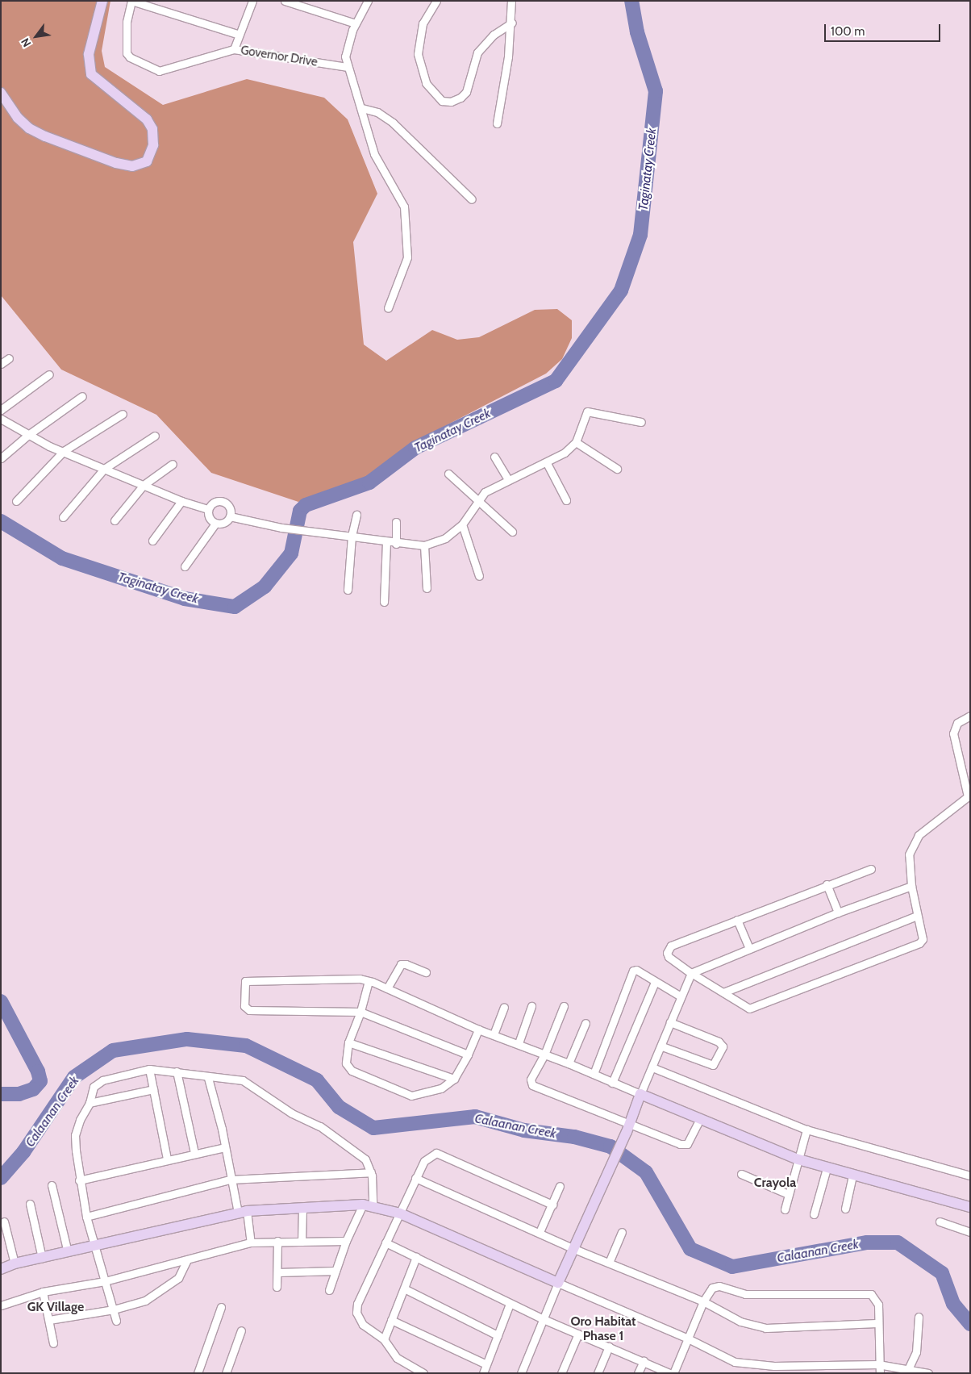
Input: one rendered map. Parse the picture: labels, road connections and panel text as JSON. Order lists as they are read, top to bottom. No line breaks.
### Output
{"streets":{"street":["Governor Drive"]},"districts":["Crayola","GK Village","Oro Habitat Phase 1"],"water":["Taginatay Creek","Calaanan Creek"],"scale_bar":"100 m","north":"bottom left"}
